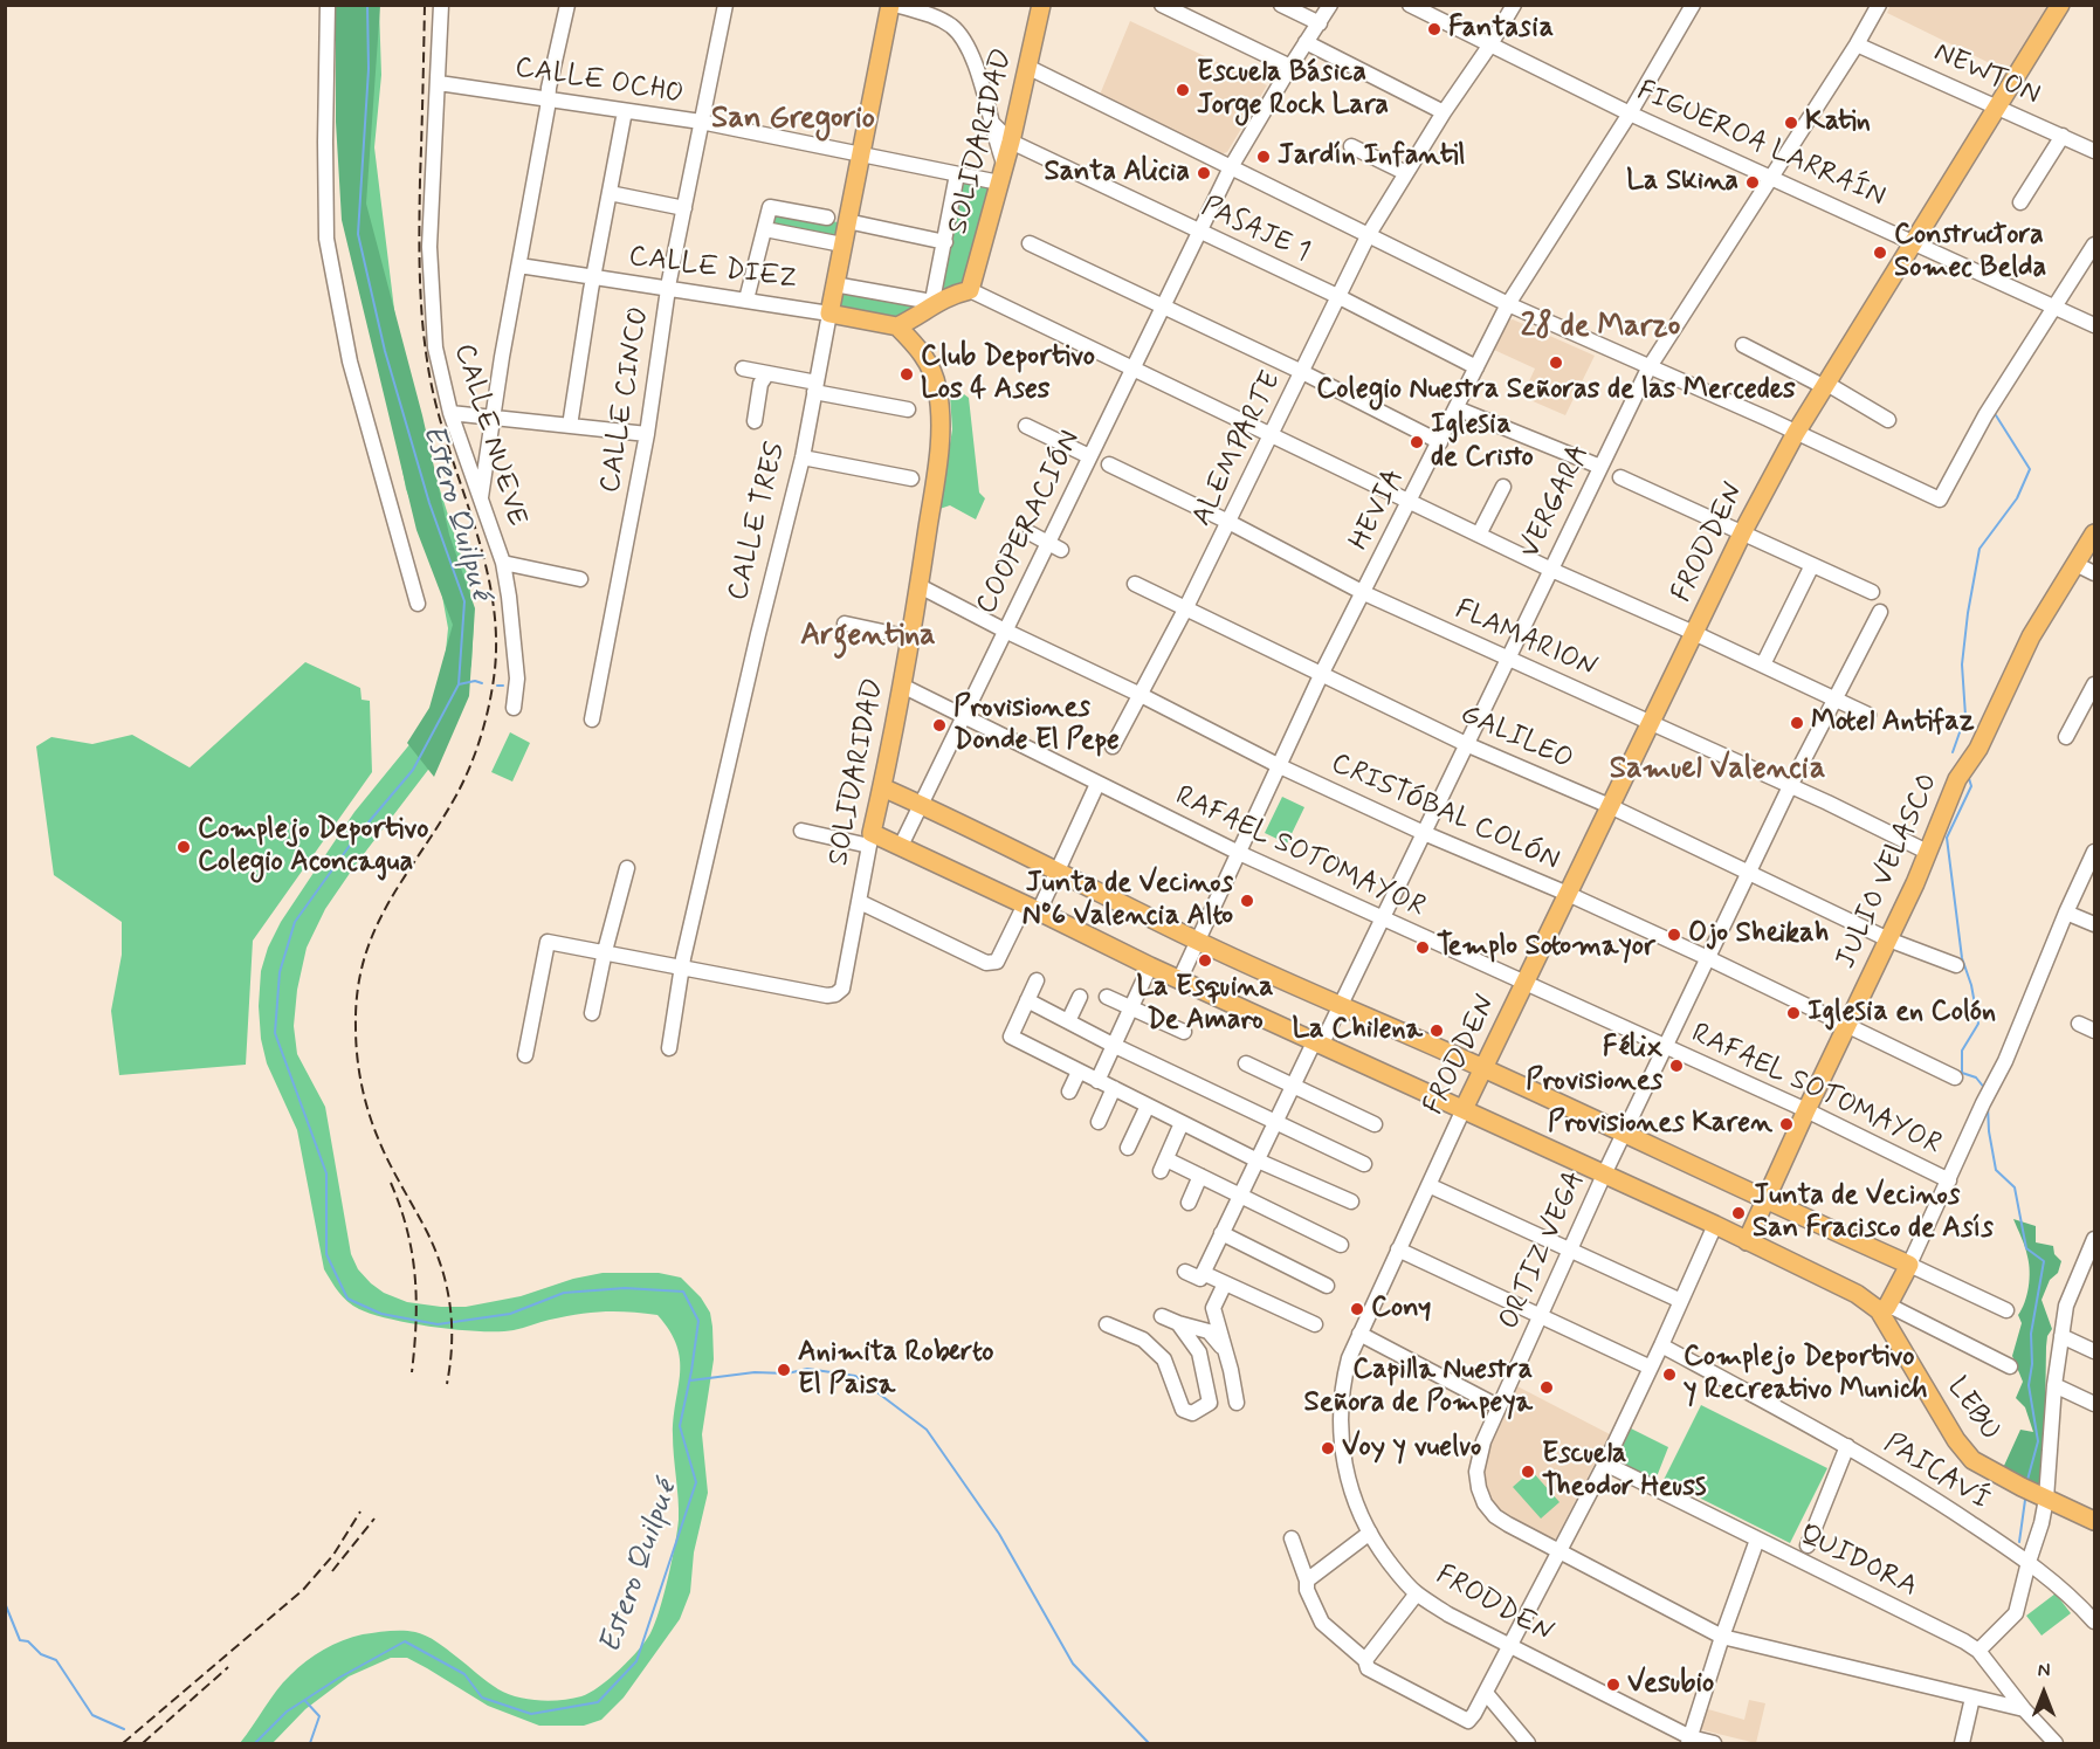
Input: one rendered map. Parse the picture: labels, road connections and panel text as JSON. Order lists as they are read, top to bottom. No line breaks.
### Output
{"streets":{"main road":["SOLIDARIDAD","CALLE DIEZ","CALLE TRES","FRODDEN","JULIO VELASCO","LEBU"],"street":["NEWTON","CALLE OCHO","FIGUEROA LARRAÍN","PASAJE 1","CALLE CINCO","CALLE NUEVE","ALEMPARTE","VERGARA","HEVIA","COOPERACIÓN","FLAMARION","GALILEO","CRISTÓBAL COLÓN","RAFAEL SOTOMAYOR","ORTIZ VEGA","PAICAVÍ","QUIDORA"]},"crossings":[["NEWTON","VERGARA"],["NEWTON","FRODDEN"],["CALLE OCHO","SOLIDARIDAD"],["CALLE OCHO","CALLE CINCO"],["CALLE OCHO","CALLE NUEVE"],["CALLE OCHO","CALLE TRES"],["SOLIDARIDAD","PASAJE 1"],["SOLIDARIDAD","CALLE DIEZ"],["SOLIDARIDAD","CALLE TRES"],["SOLIDARIDAD","CRISTÓBAL COLÓN"],["SOLIDARIDAD","RAFAEL SOTOMAYOR"],["FIGUEROA LARRAÍN","ALEMPARTE"],["FIGUEROA LARRAÍN","VERGARA"],["FIGUEROA LARRAÍN","HEVIA"],["FIGUEROA LARRAÍN","FRODDEN"],["PASAJE 1","ALEMPARTE"],["PASAJE 1","HEVIA"],["PASAJE 1","COOPERACIÓN"],["CALLE DIEZ","CALLE CINCO"],["CALLE DIEZ","CALLE TRES"],["ALEMPARTE","FLAMARION"],["ALEMPARTE","GALILEO"],["ALEMPARTE","CRISTÓBAL COLÓN"],["VERGARA","FLAMARION"],["VERGARA","GALILEO"],["VERGARA","CRISTÓBAL COLÓN"],["VERGARA","RAFAEL SOTOMAYOR"],["HEVIA","FLAMARION"],["HEVIA","GALILEO"],["HEVIA","CRISTÓBAL COLÓN"],["HEVIA","RAFAEL SOTOMAYOR"],["COOPERACIÓN","CRISTÓBAL COLÓN"],["COOPERACIÓN","RAFAEL SOTOMAYOR"],["FRODDEN","FLAMARION"],["FRODDEN","GALILEO"],["FRODDEN","CRISTÓBAL COLÓN"],["FRODDEN","RAFAEL SOTOMAYOR"],["FLAMARION","JULIO VELASCO"],["FLAMARION","ORTIZ VEGA"],["GALILEO","JULIO VELASCO"],["GALILEO","ORTIZ VEGA"],["CRISTÓBAL COLÓN","JULIO VELASCO"],["CRISTÓBAL COLÓN","ORTIZ VEGA"],["RAFAEL SOTOMAYOR","JULIO VELASCO"],["RAFAEL SOTOMAYOR","ORTIZ VEGA"],["ORTIZ VEGA","QUIDORA"]],"districts":["San Gregorio","28 de Marzo","Argentina","Samuel Valencia"],"water":["Estero Quilpué"],"places":["Fantasia","Escuela Básica Jorge Rock Lara","Katin","Jardín Infantil","Santa Alicia","La Skina","Constructora Somec Belda","Colegio Nuestra Señoras de las Mercedes","Club Deportivo Los 4 Ases","Iglesia de Cristo","Motel Antifaz","Provisiones Donde El Pepe","Complejo Deportivo Colegio Aconcagua","Junta de Vecinos Nº6 Valencia Alto","Ojo Sheikah","Templo Sotomayor","La Esquina De Amaro","Iglesia en Colón","La Chilena","Félix Provisiones","Provisiones Karen","Junta de Vecinos San Fracisco de Asís","Cony","Animita Roberto El Paisa","Complejo Deportivo y Recreativo Munich","Capilla Nuestra Señora de Pompeya","Voy y vuelvo","Escuela Theodor Heuss","Vesubio"],"north":"top"}
